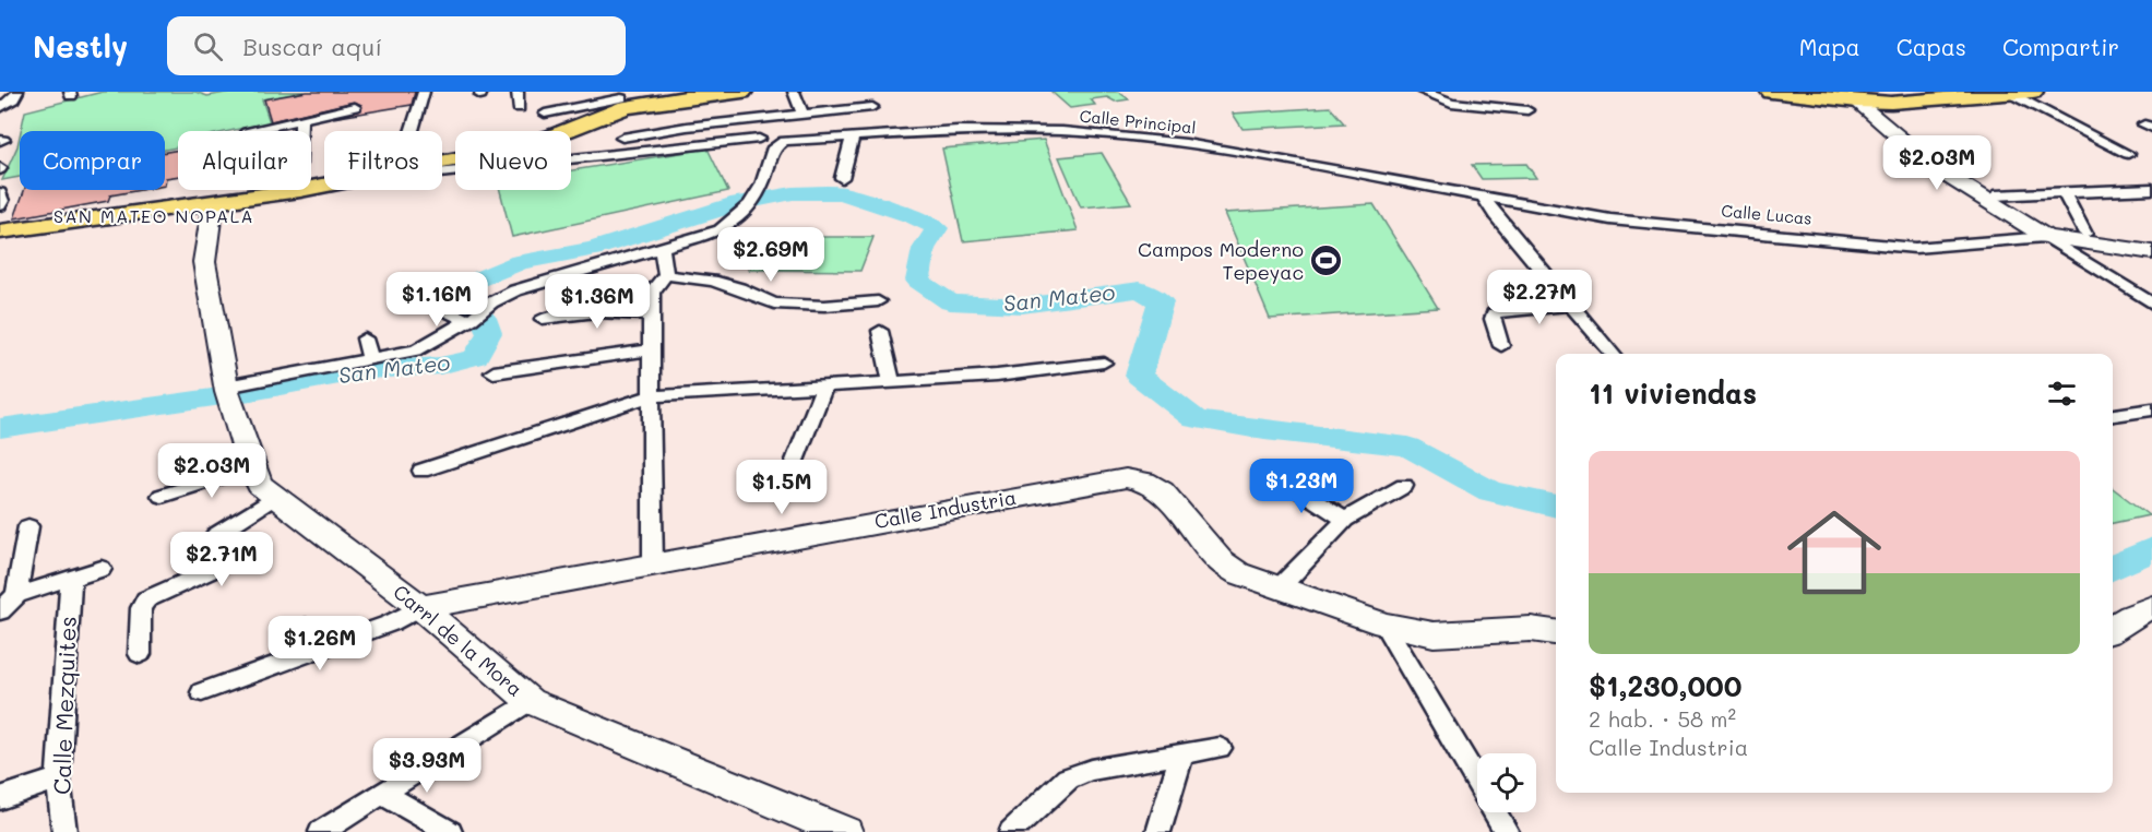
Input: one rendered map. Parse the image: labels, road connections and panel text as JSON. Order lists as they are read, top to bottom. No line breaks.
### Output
{"streets":{"street":["Calle Principal","Calle Lucas","Calle Industria","Carrl de la Mora","Calle Mezquites"]},"crossings":[["Calle Principal","Calle Lucas"],["Calle Industria","Carrl de la Mora"]],"districts":["SAN MATEO NOPALA"],"water":["San Mateo"],"places":{"sports":["Campos Moderno Tepeyac"]},"page":{"header":"Nestly","search":"Buscar aquí","nav":["Mapa","Capas","Compartir"],"chip":["Comprar","Alquilar","Filtros","Nuevo"],"price":["$2.03M","$2.69M","$2.27M","$1.16M","$1.36M","$2.03M","$1.23M","$1.5M","$2.71M","$1.26M","$3.93M"],"heading":"11 viviendas","list":[{"name":"$1,230,000","note":"2 hab. · 58 m² · Calle Industria"}]}}
